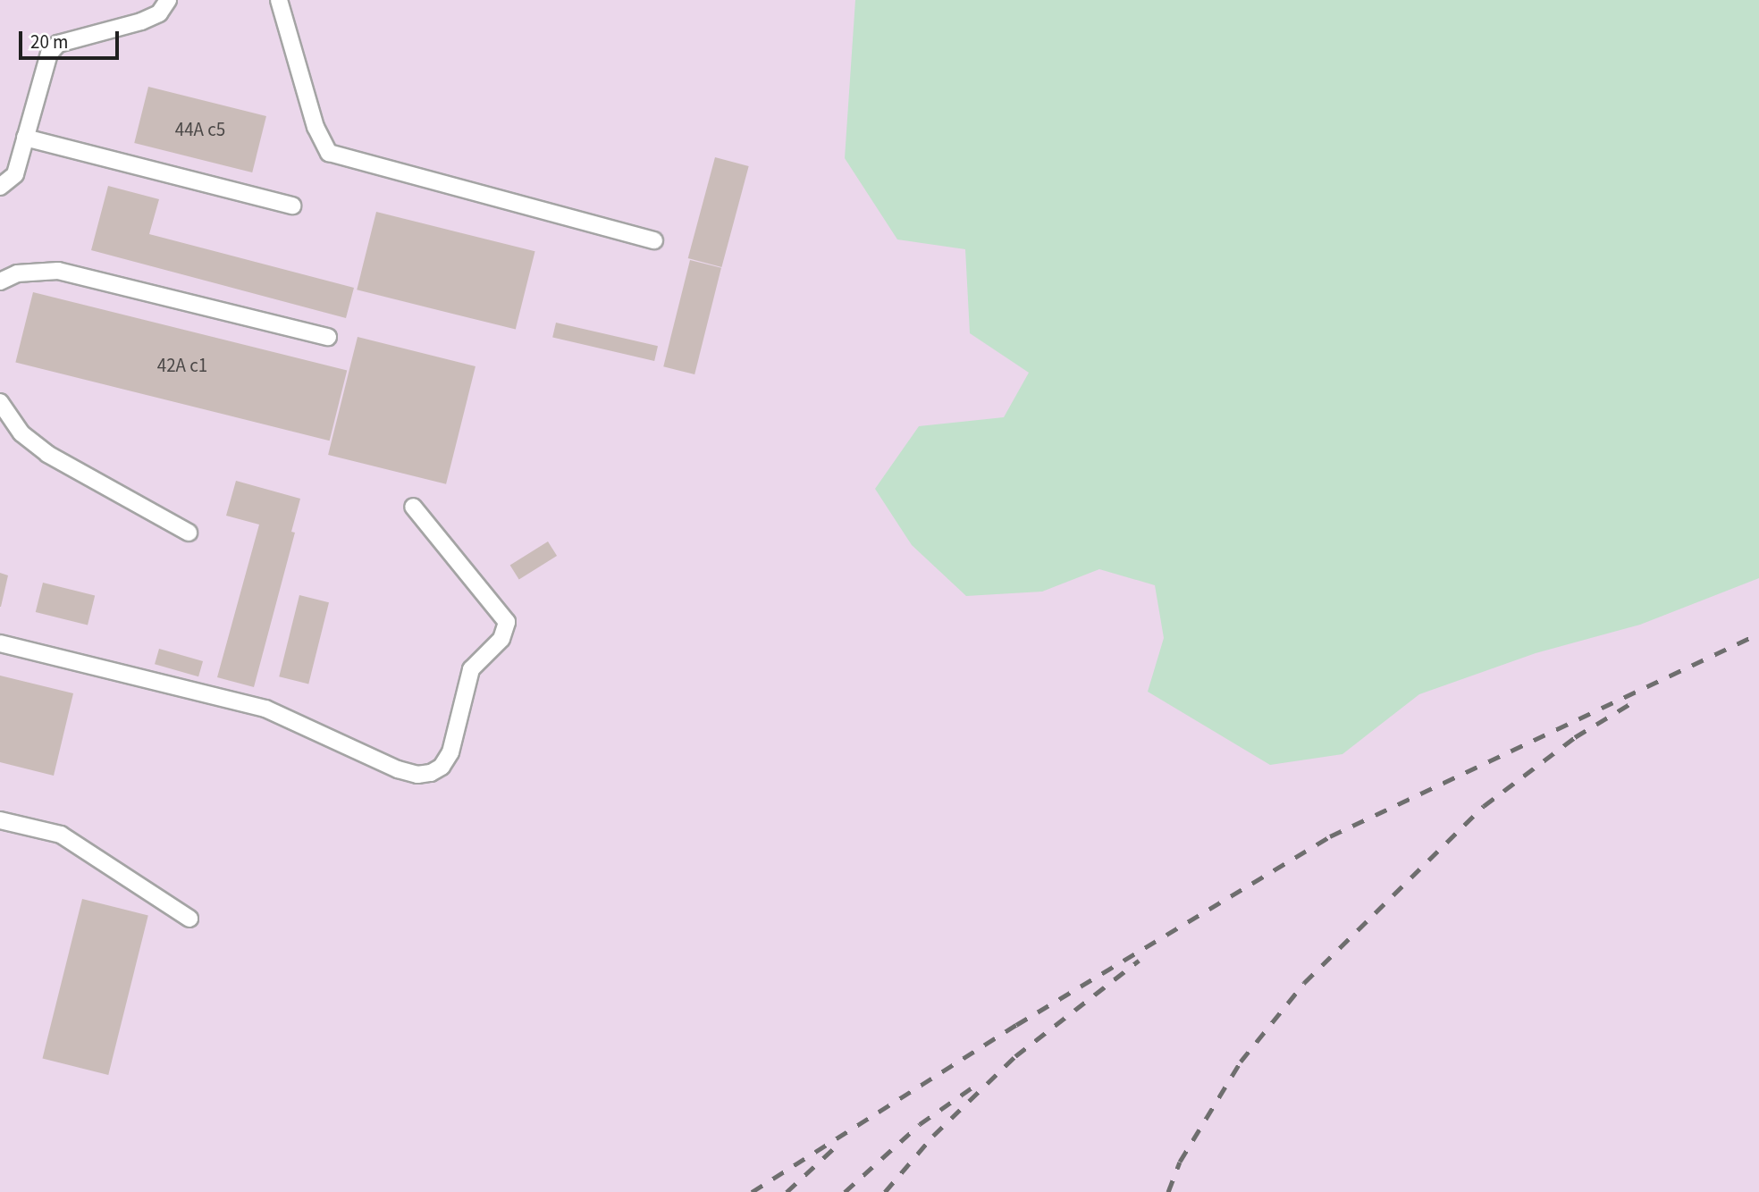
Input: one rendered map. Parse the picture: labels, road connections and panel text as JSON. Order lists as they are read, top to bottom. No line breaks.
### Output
{"house_numbers":["44А с5","42А с1"],"scale_bar":"20 m"}
